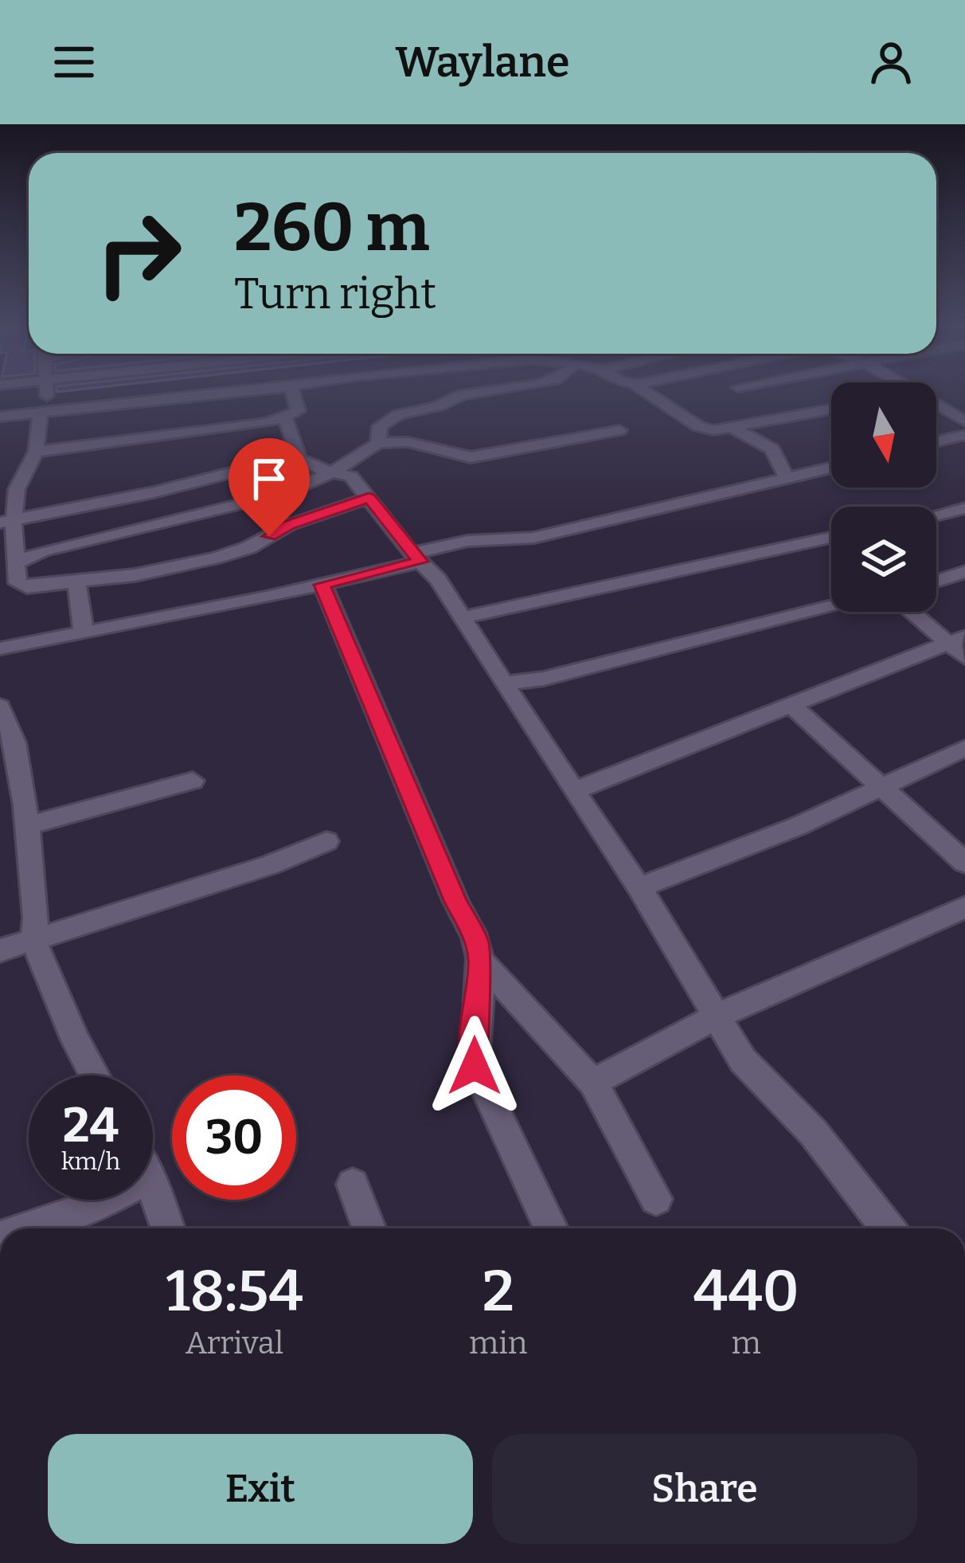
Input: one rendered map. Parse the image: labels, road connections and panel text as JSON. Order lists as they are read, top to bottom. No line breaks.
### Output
{"north":"bottom","page":{"header":"Waylane","turn":["260 m","Turn right"],"speed":"24 km/h","limit":"30","eta":["18:54","Arrival","2","min","440","m"],"buttons":["Exit","Share"]}}
